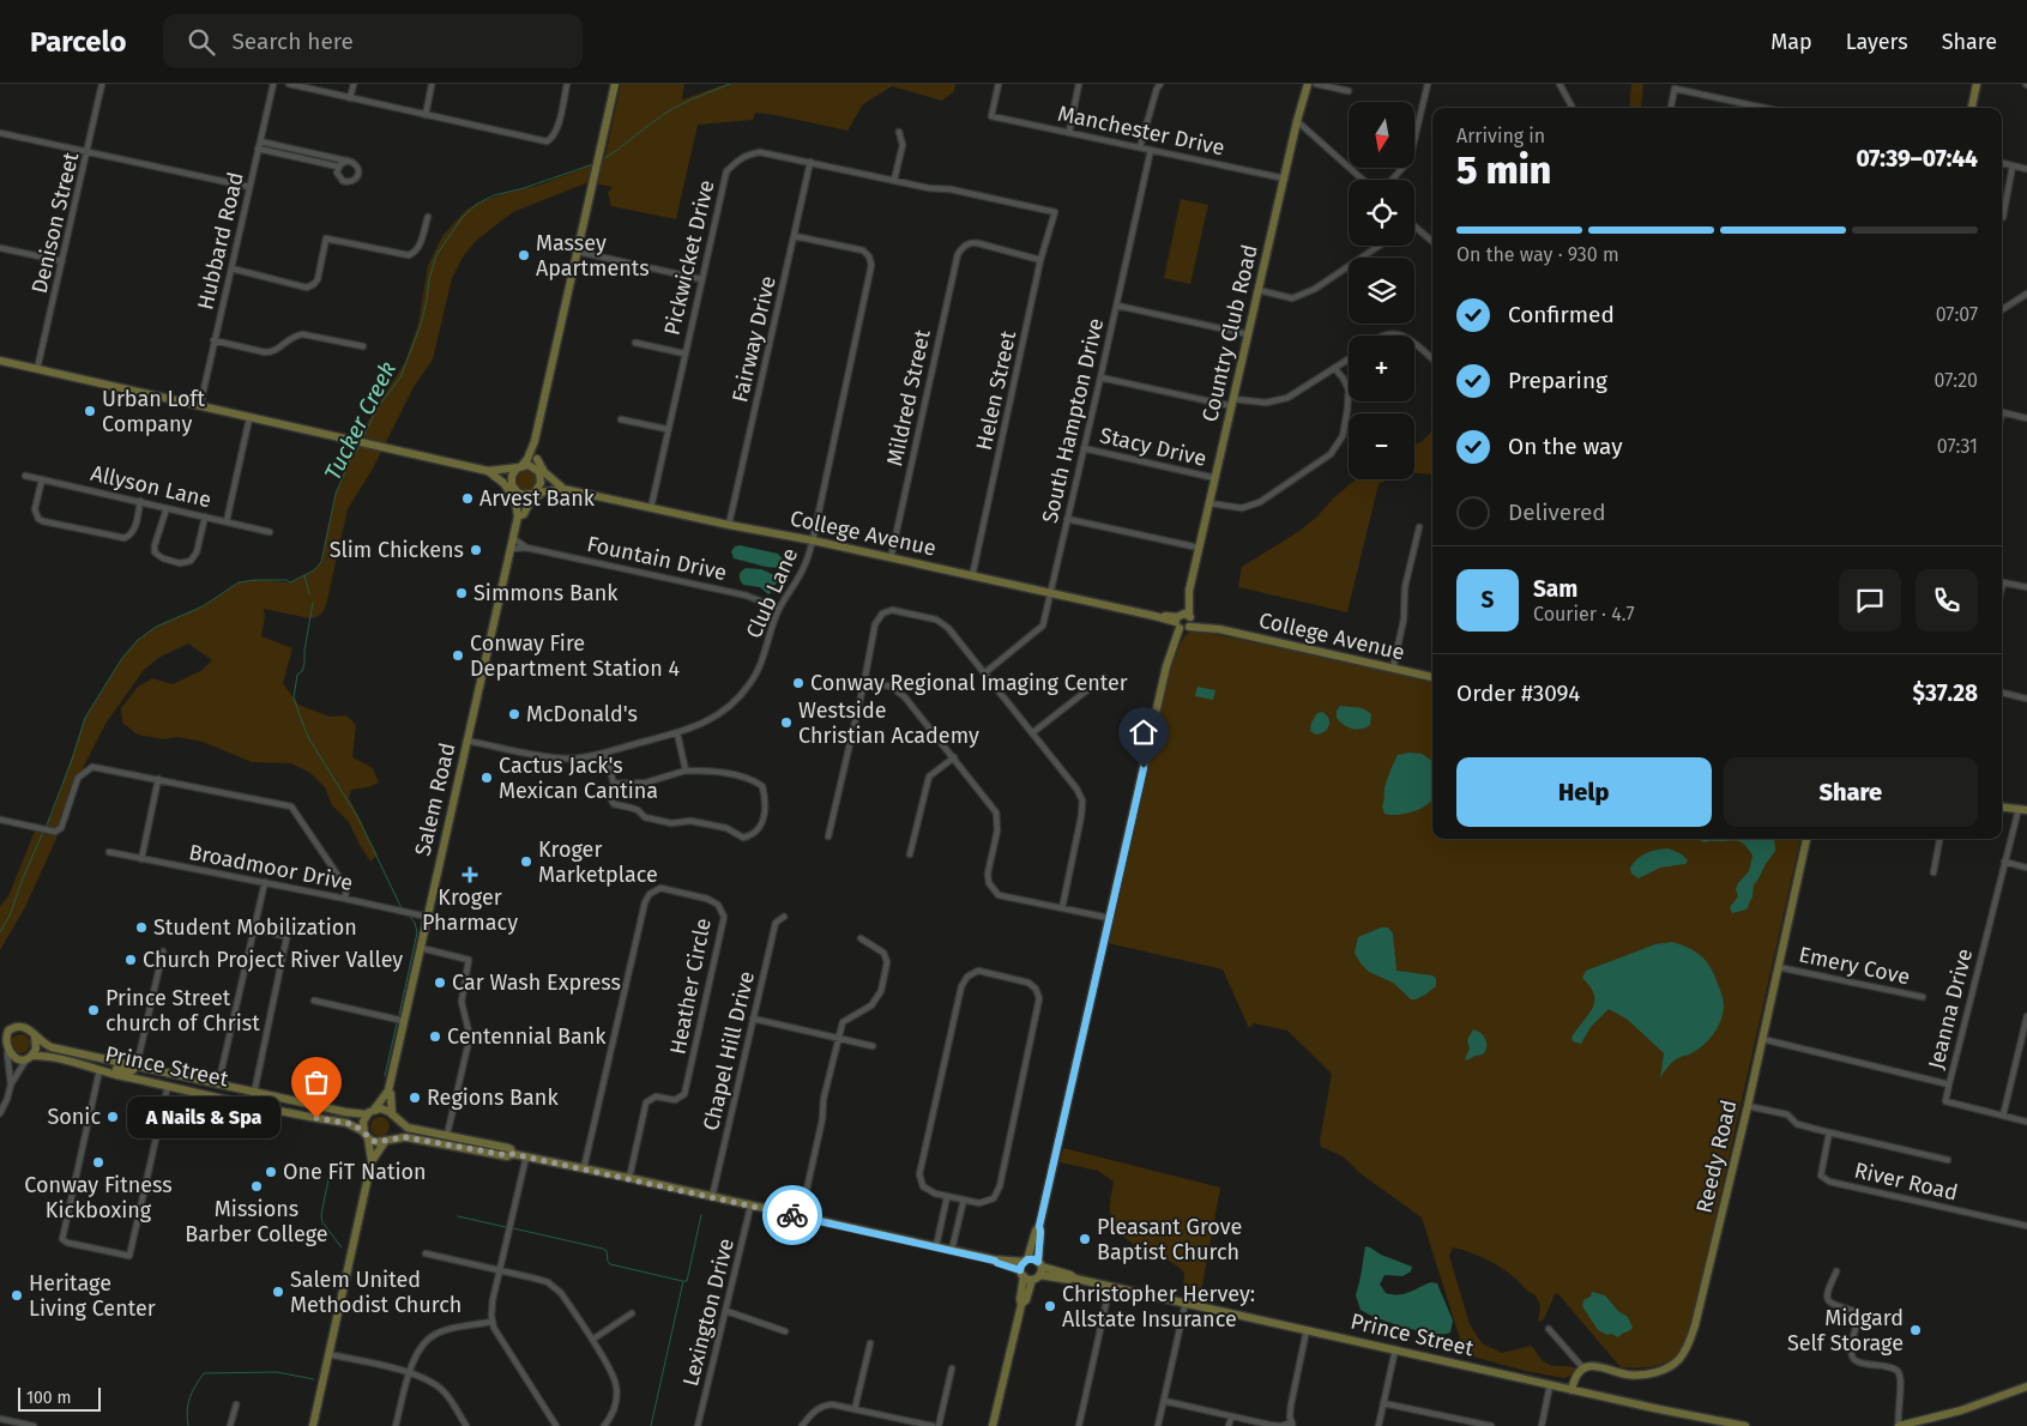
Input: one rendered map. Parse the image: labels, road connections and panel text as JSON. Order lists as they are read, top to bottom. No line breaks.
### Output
{"streets":{"main road":["Country Club Road","College Avenue","Salem Road","Prince Street","Reedy Road"],"street":["Manchester Drive","Denison Street","Hubbard Road","Pickwicket Drive","Fairway Drive","Helen Street","Mildred Street","South Hampton Drive","Stacy Drive","Allyson Lane","Fountain Drive","Club Lane","Broadmoor Drive","Emery Cove","Heather Circle","Jeanna Drive","Chapel Hill Drive","River Road","Lexington Drive"]},"crossings":[["Manchester Drive","Country Club Road"],["Manchester Drive","South Hampton Drive"],["Pickwicket Drive","Fairway Drive"],["Pickwicket Drive","Helen Street"],["Pickwicket Drive","College Avenue"],["Country Club Road","Stacy Drive"],["Country Club Road","College Avenue"],["Country Club Road","Prince Street"],["Fairway Drive","College Avenue"],["Fairway Drive","Club Lane"],["Helen Street","Mildred Street"],["Helen Street","College Avenue"],["Mildred Street","College Avenue"],["South Hampton Drive","Stacy Drive"],["South Hampton Drive","College Avenue"],["College Avenue","Club Lane"],["College Avenue","Salem Road"],["Fountain Drive","Club Lane"],["Fountain Drive","Salem Road"],["Club Lane","Salem Road"],["Salem Road","Broadmoor Drive"],["Salem Road","Prince Street"],["Emery Cove","Reedy Road"],["Heather Circle","Prince Street"],["Jeanna Drive","Reedy Road"],["Chapel Hill Drive","Prince Street"],["Prince Street","Lexington Drive"],["Reedy Road","River Road"]],"water":["Tucker Creek"],"places":{"other":["Massey Apartments","Urban Loft Company","Arvest Bank","Slim Chickens","Simmons Bank","Conway Fire Department Station 4","Conway Regional Imaging Center","McDonald's","Westside Christian Academy","Cactus Jack's Mexican Cantina","Kroger Marketplace","Student Mobilization","Church Project River Valley","Car Wash Express","Prince Street church of Christ","Centennial Bank","Regions Bank","Sonic","A Nails & Spa","Conway Fitness Kickboxing","One FiT Nation","Missions Barber College","Pleasant Grove Baptist Church","Salem United Methodist Church","Heritage Living Center","Christopher Hervey: Allstate Insurance","Midgard Self Storage"],"health":["Kroger Pharmacy"]},"scale_bar":"100 m","north":"bottom","page":{"header":"Parcelo","search":"Search here","nav":["Map","Layers","Share"],"map_buttons":["+","−"],"heading":["5 min","Arriving in","07:39–07:44"],"panel":["Sam","Courier · 4.7","Order #3094","$37.28"],"bar":"On the way · 930 m","list":[["Confirmed","07:07"],["Preparing","07:20"],["On the way","07:31"],"Delivered"],"round":"S","buttons":["Help","Share"],"bubble":"A Nails & Spa","scale":"100 m"}}
